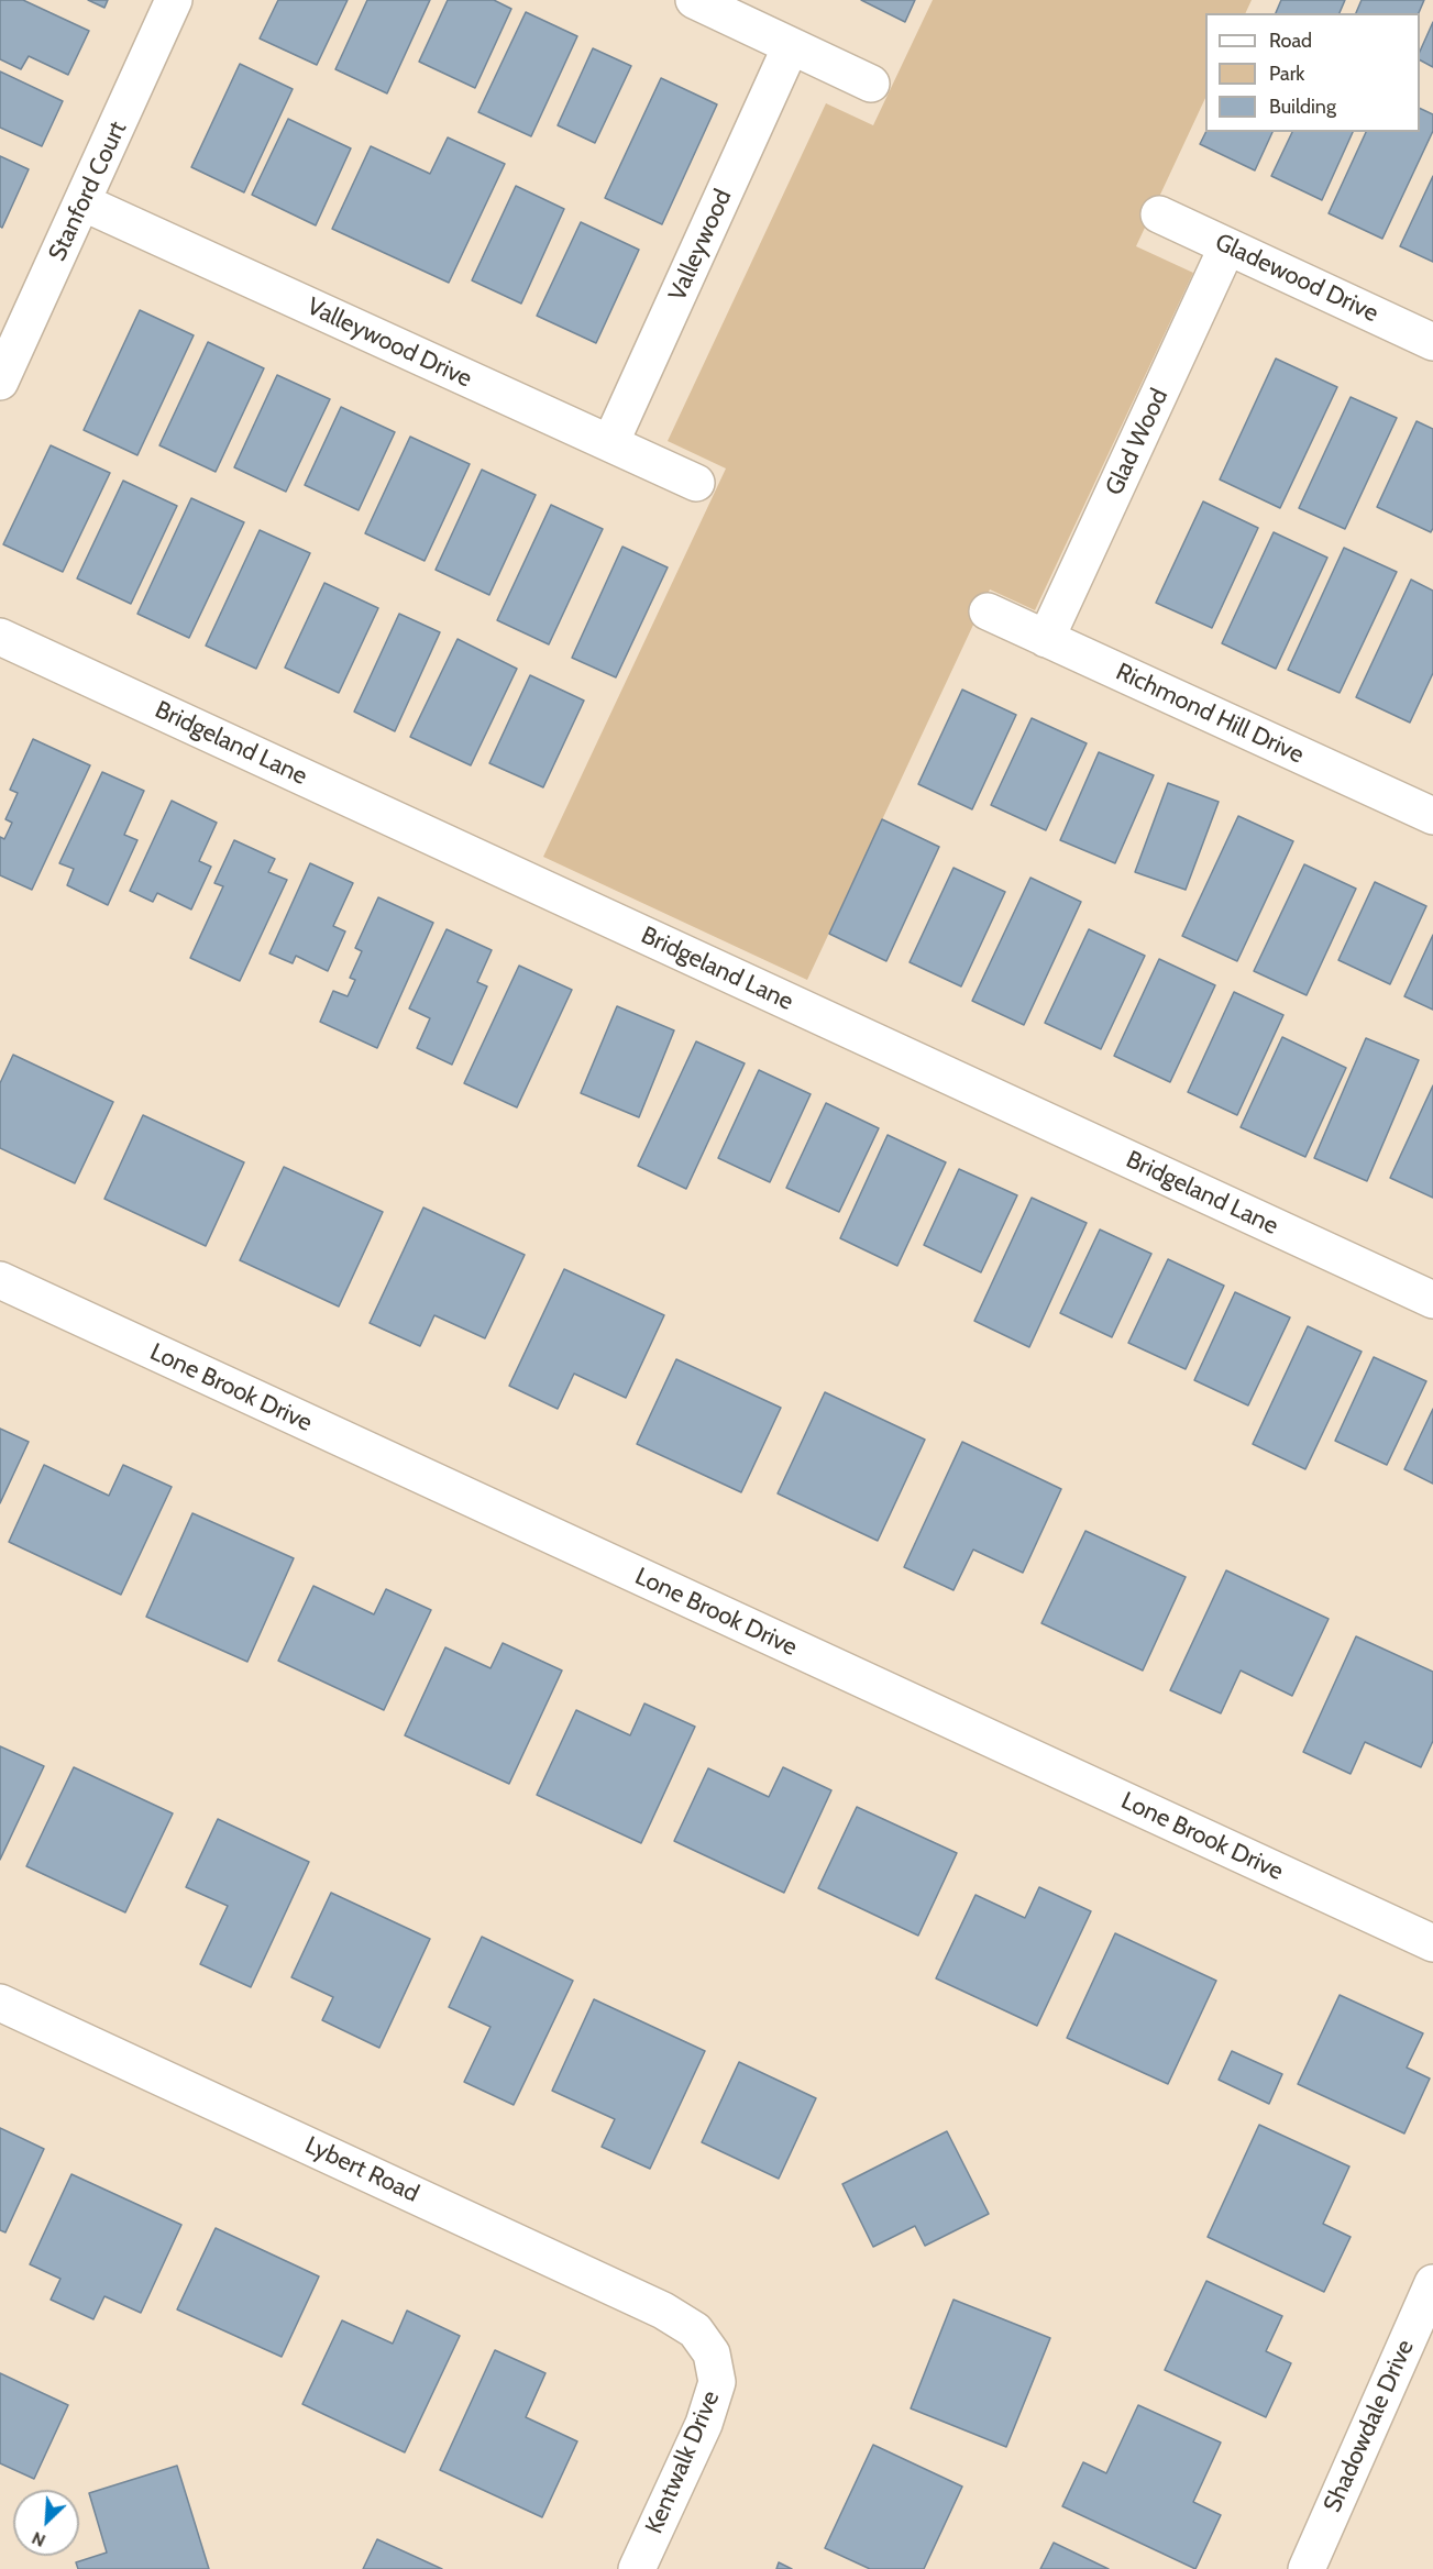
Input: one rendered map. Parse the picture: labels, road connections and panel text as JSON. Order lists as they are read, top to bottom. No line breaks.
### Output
{"streets":{"street":["Stanford Court","Valleywood","Gladewood Drive","Valleywood Drive","Glad Wood","Richmond Hill Drive","Bridgeland Lane","Lone Brook Drive","Lybert Road","Shadowdale Drive","Kentwalk Drive"]},"crossings":[["Stanford Court","Valleywood Drive"],["Valleywood","Valleywood Drive"],["Gladewood Drive","Glad Wood"],["Glad Wood","Richmond Hill Drive"],["Lybert Road","Kentwalk Drive"]],"legend":["Road","Park","Building"],"north":"bottom left"}
